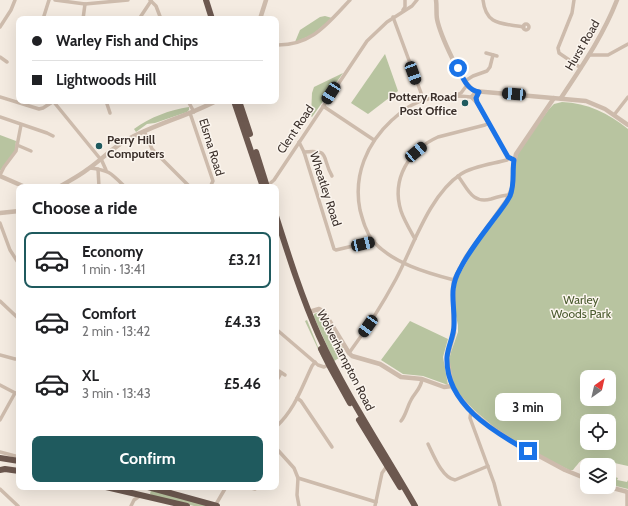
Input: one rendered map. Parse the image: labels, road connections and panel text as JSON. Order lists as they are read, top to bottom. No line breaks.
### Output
{"streets":{"highway":["Wolverhampton Road"],"street":["Hurst Road","Clent Road","Elsma Road","Wheatley Road"]},"crossings":[["Clent Road","Wheatley Road"]],"parks":["Warley Woods Park"],"places":["Pottery Road Post Office","Perry Hill Computers"],"north":"top right","page":{"banner":["Warley Fish and Chips","Lightwoods Hill"],"heading":"Choose a ride","list":[{"name":"Economy","note":"1 min · 13:41","value":"£3.21"},{"name":"Comfort","note":"2 min · 13:42","value":"£4.33"},{"name":"XL","note":"3 min · 13:43","value":"£5.46"}],"bubble":"3 min","buttons":"Confirm"}}
